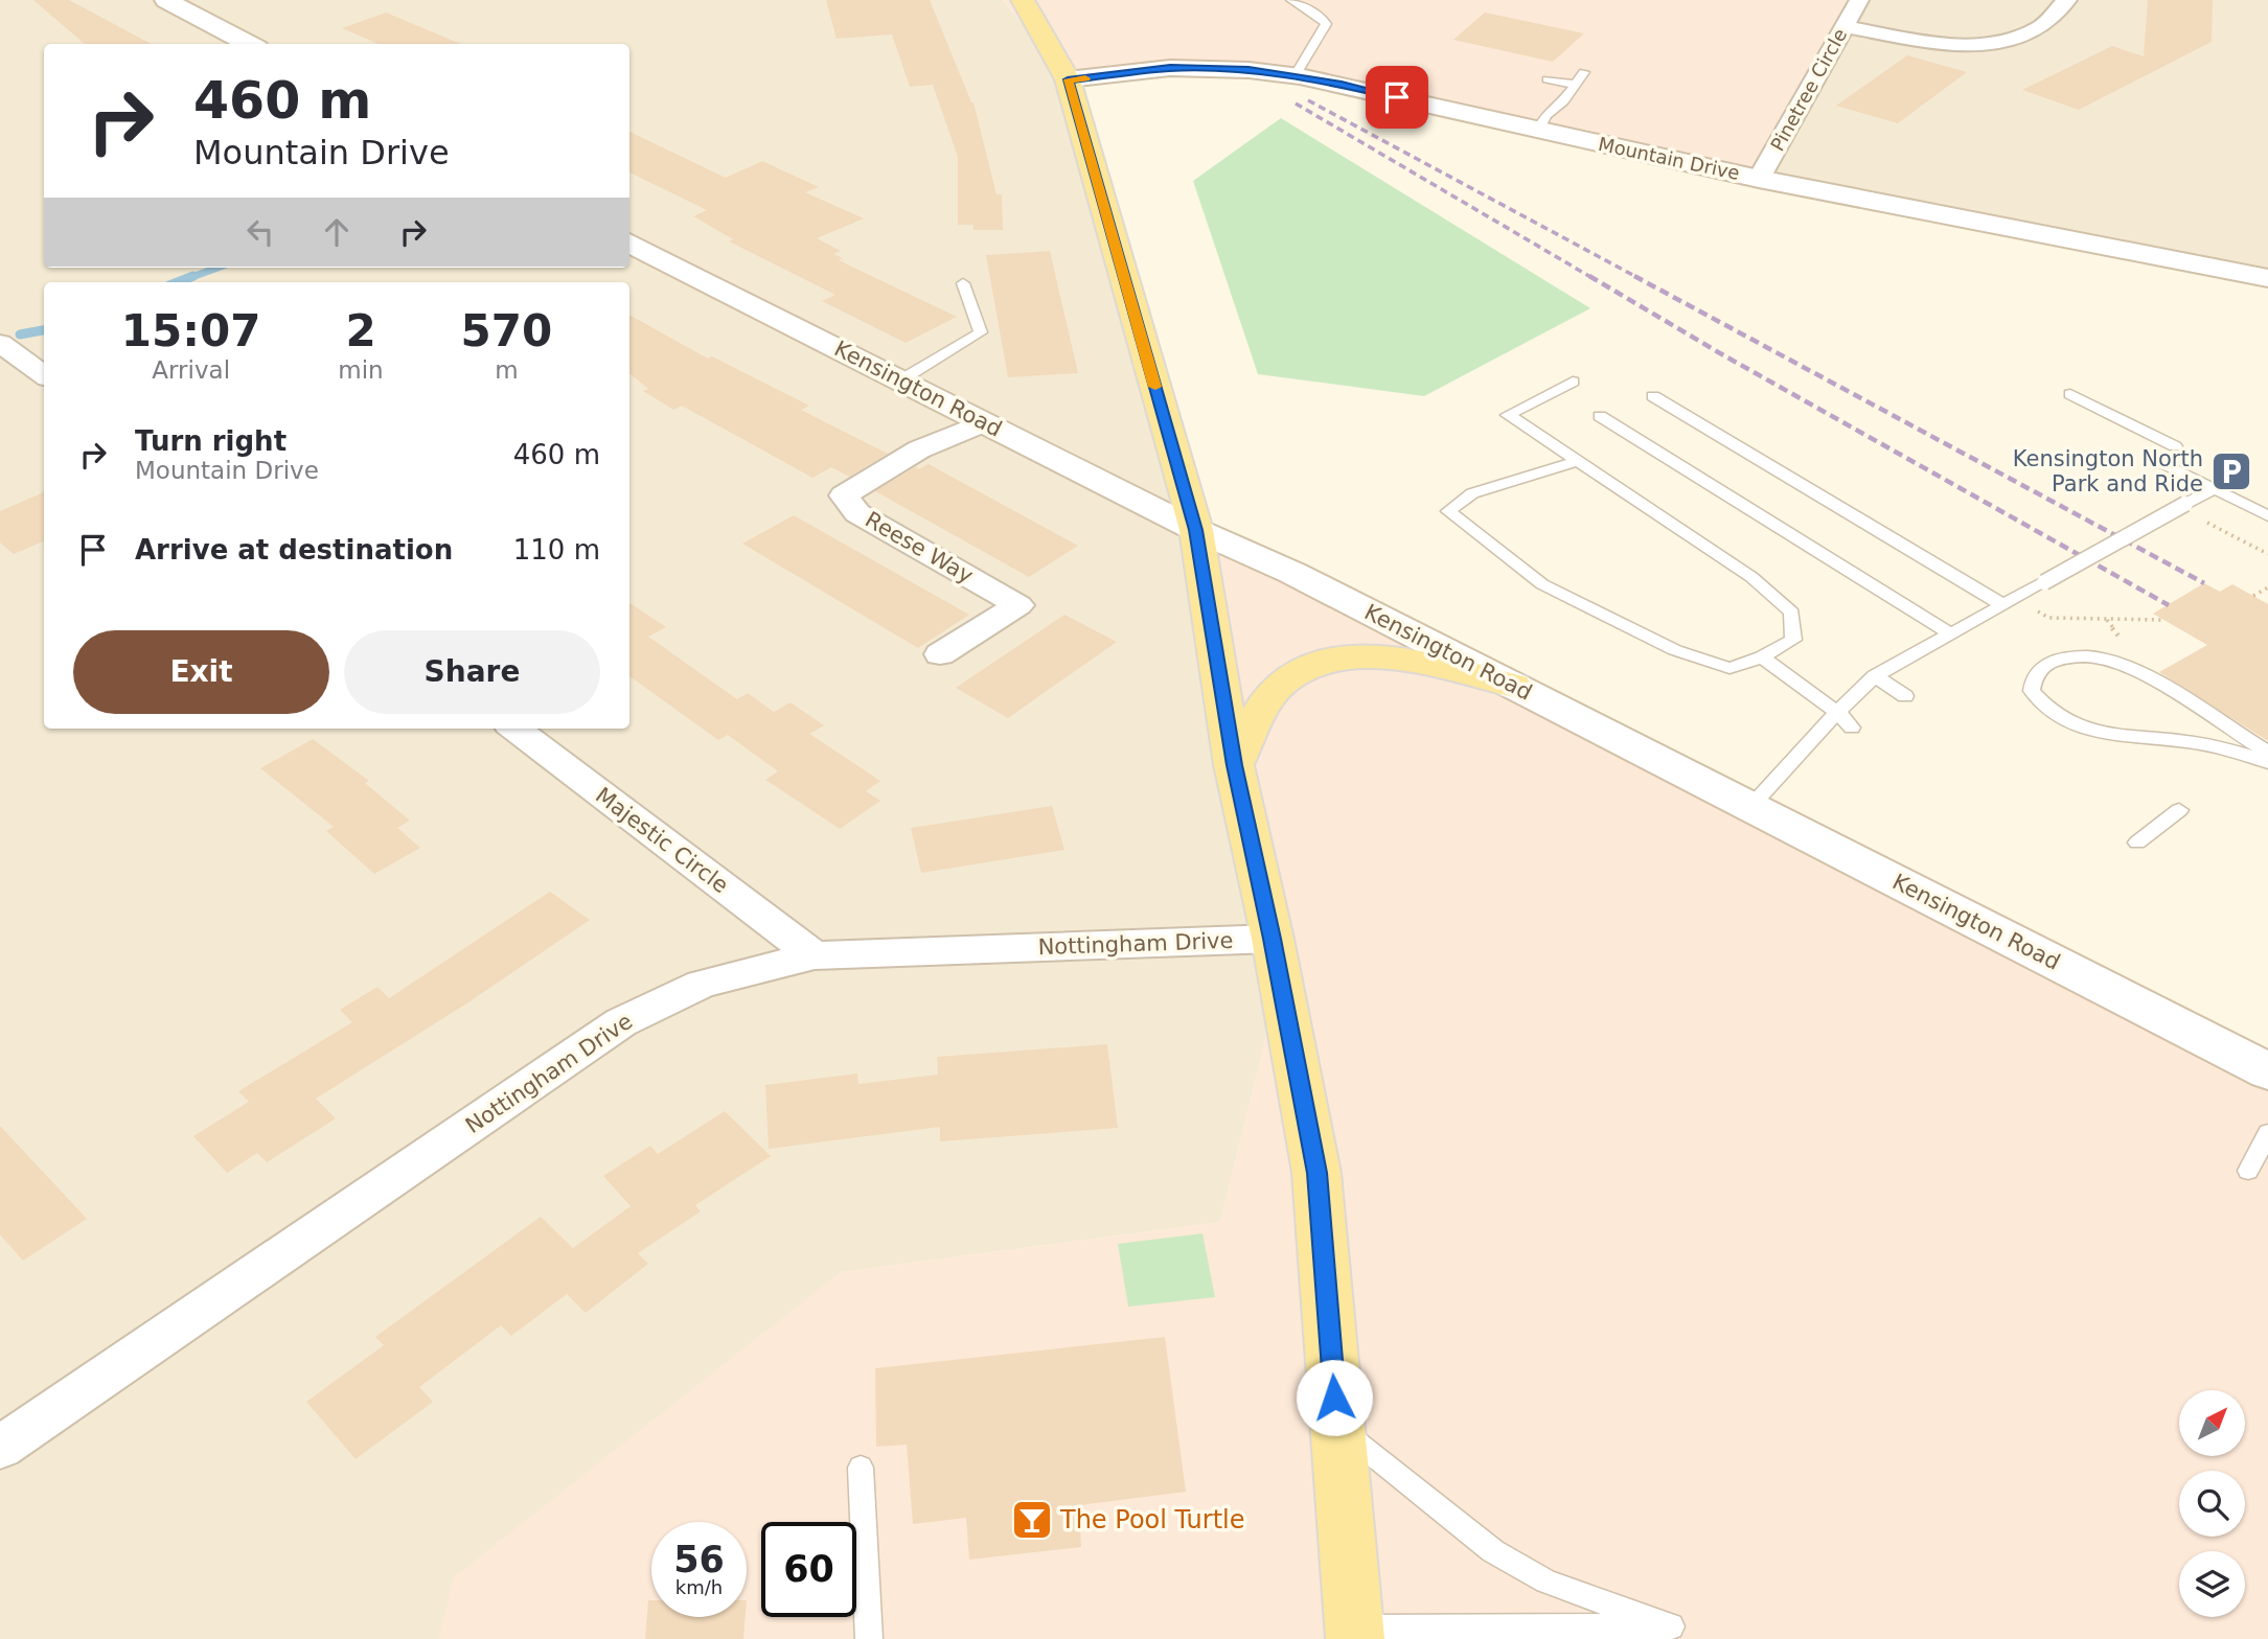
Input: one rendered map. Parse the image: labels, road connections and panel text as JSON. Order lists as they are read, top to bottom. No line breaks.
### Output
{"streets":{"street":["Pinetree Circle","Mountain Drive","Kensington Road","Reese Way","Majestic Circle","Nottingham Drive"]},"crossings":[["Pinetree Circle","Mountain Drive"],["Kensington Road","Reese Way"],["Majestic Circle","Nottingham Drive"]],"places":{"parking":["Kensington North Park and Ride"],"bar":["The Pool Turtle"]},"north":"top right","page":{"turn":["460 m","Mountain Drive"],"eta":["15:07","Arrival","2","min","570","m"],"list":[{"name":"Turn right","note":"Mountain Drive","value":"460 m"},{"name":"Arrive at destination","value":"110 m"}],"buttons":["Exit","Share"],"speed":"56 km/h","limit":"60"}}
